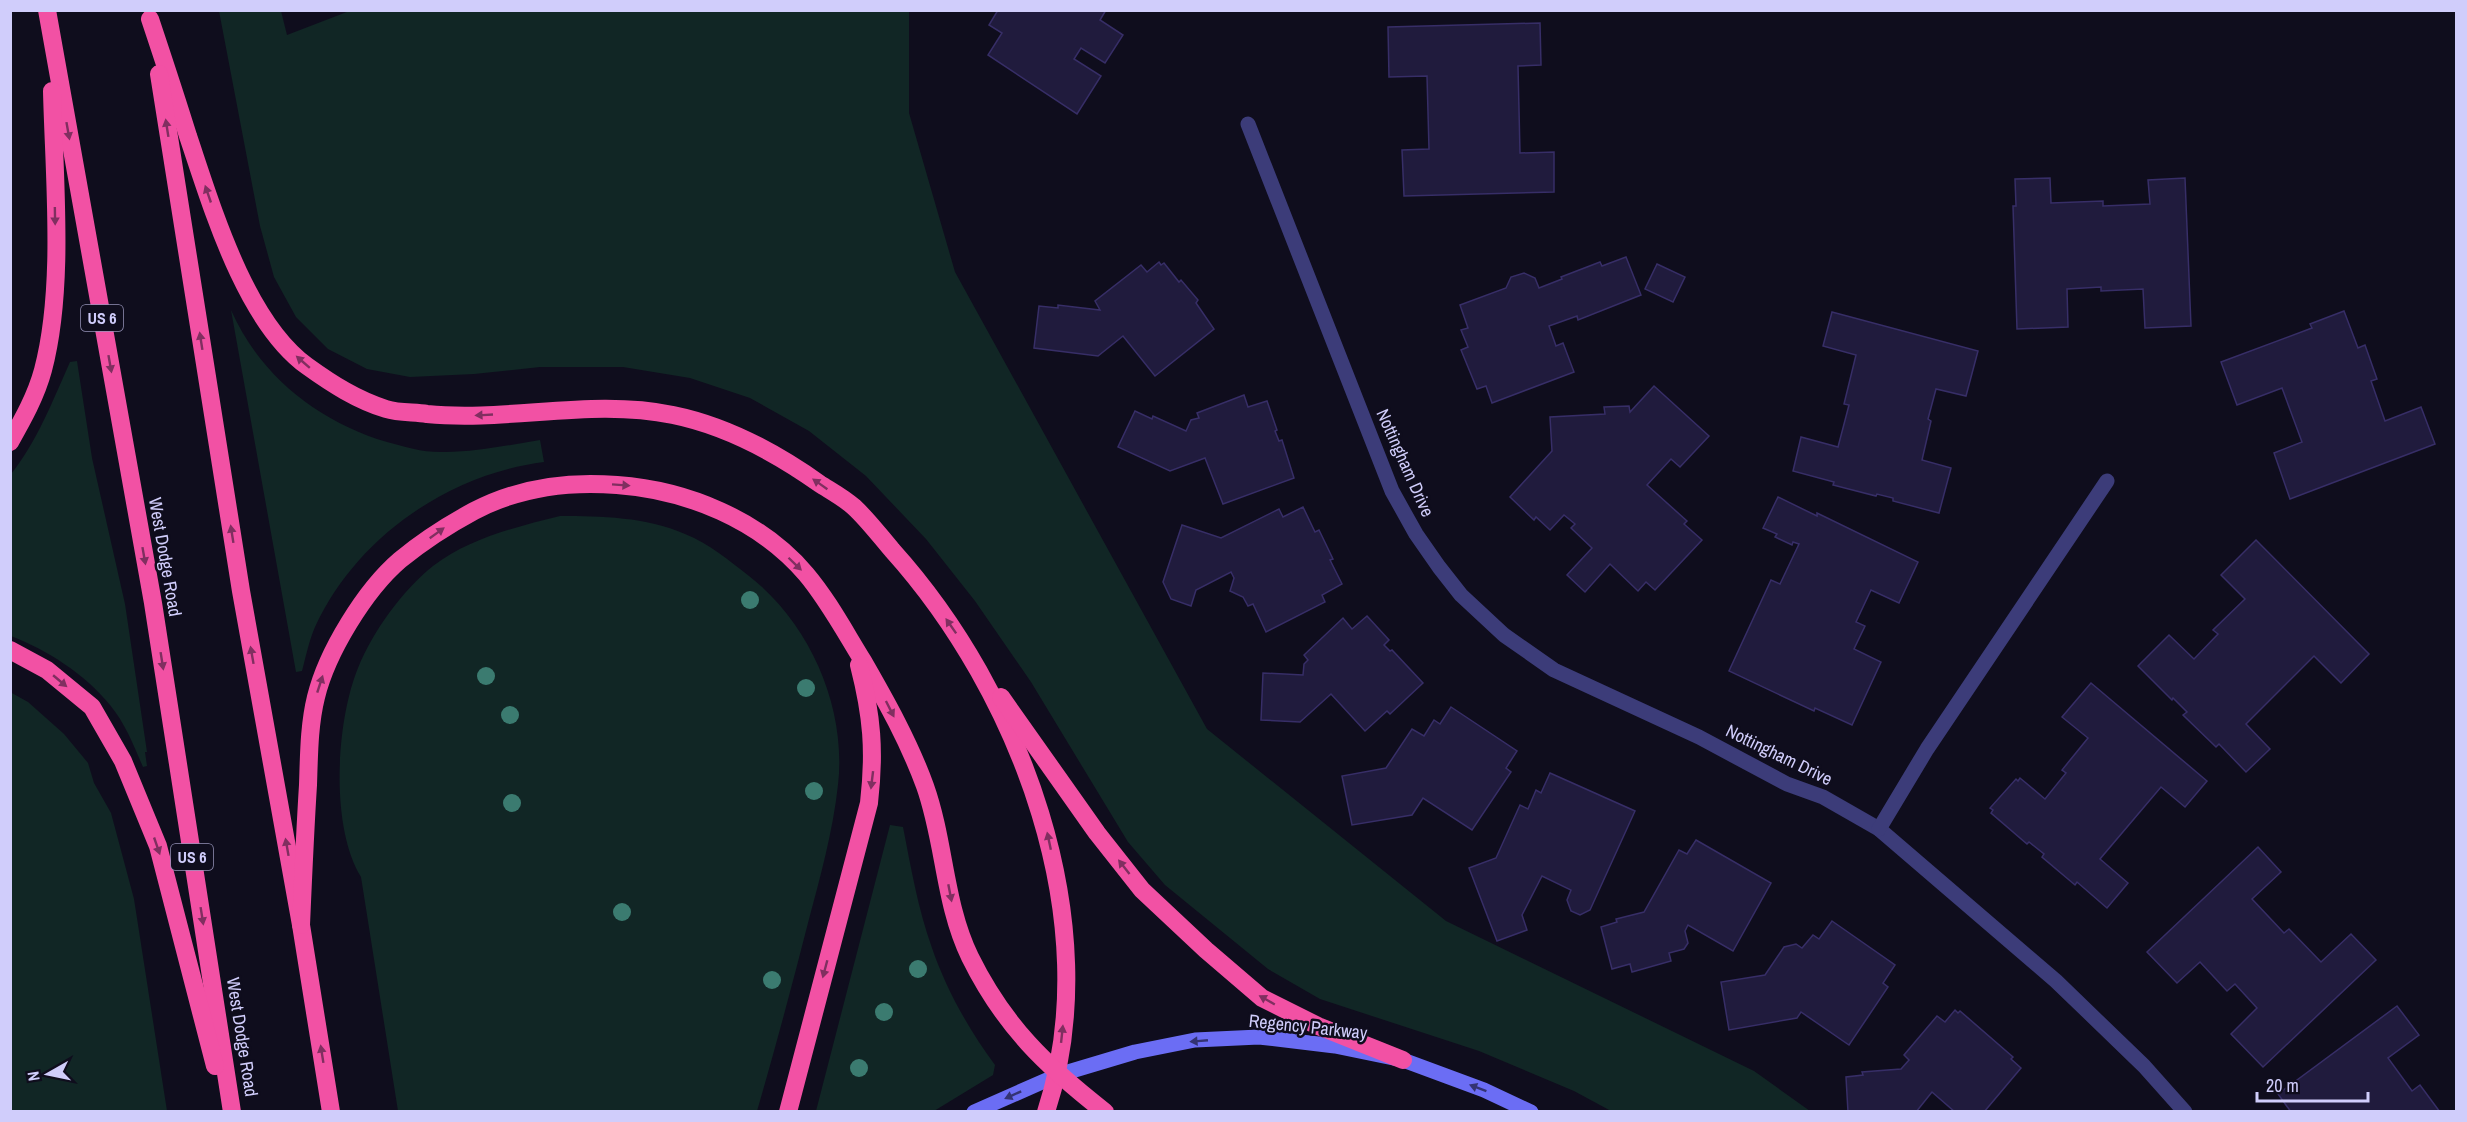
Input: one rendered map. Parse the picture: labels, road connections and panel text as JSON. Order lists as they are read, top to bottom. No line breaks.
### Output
{"streets":{"highway":["US 6","West Dodge Road"],"main road":["Regency Parkway"],"street":["Nottingham Drive"]},"one_way":["Regency Parkway"],"scale_bar":"20 m","north":"left"}
